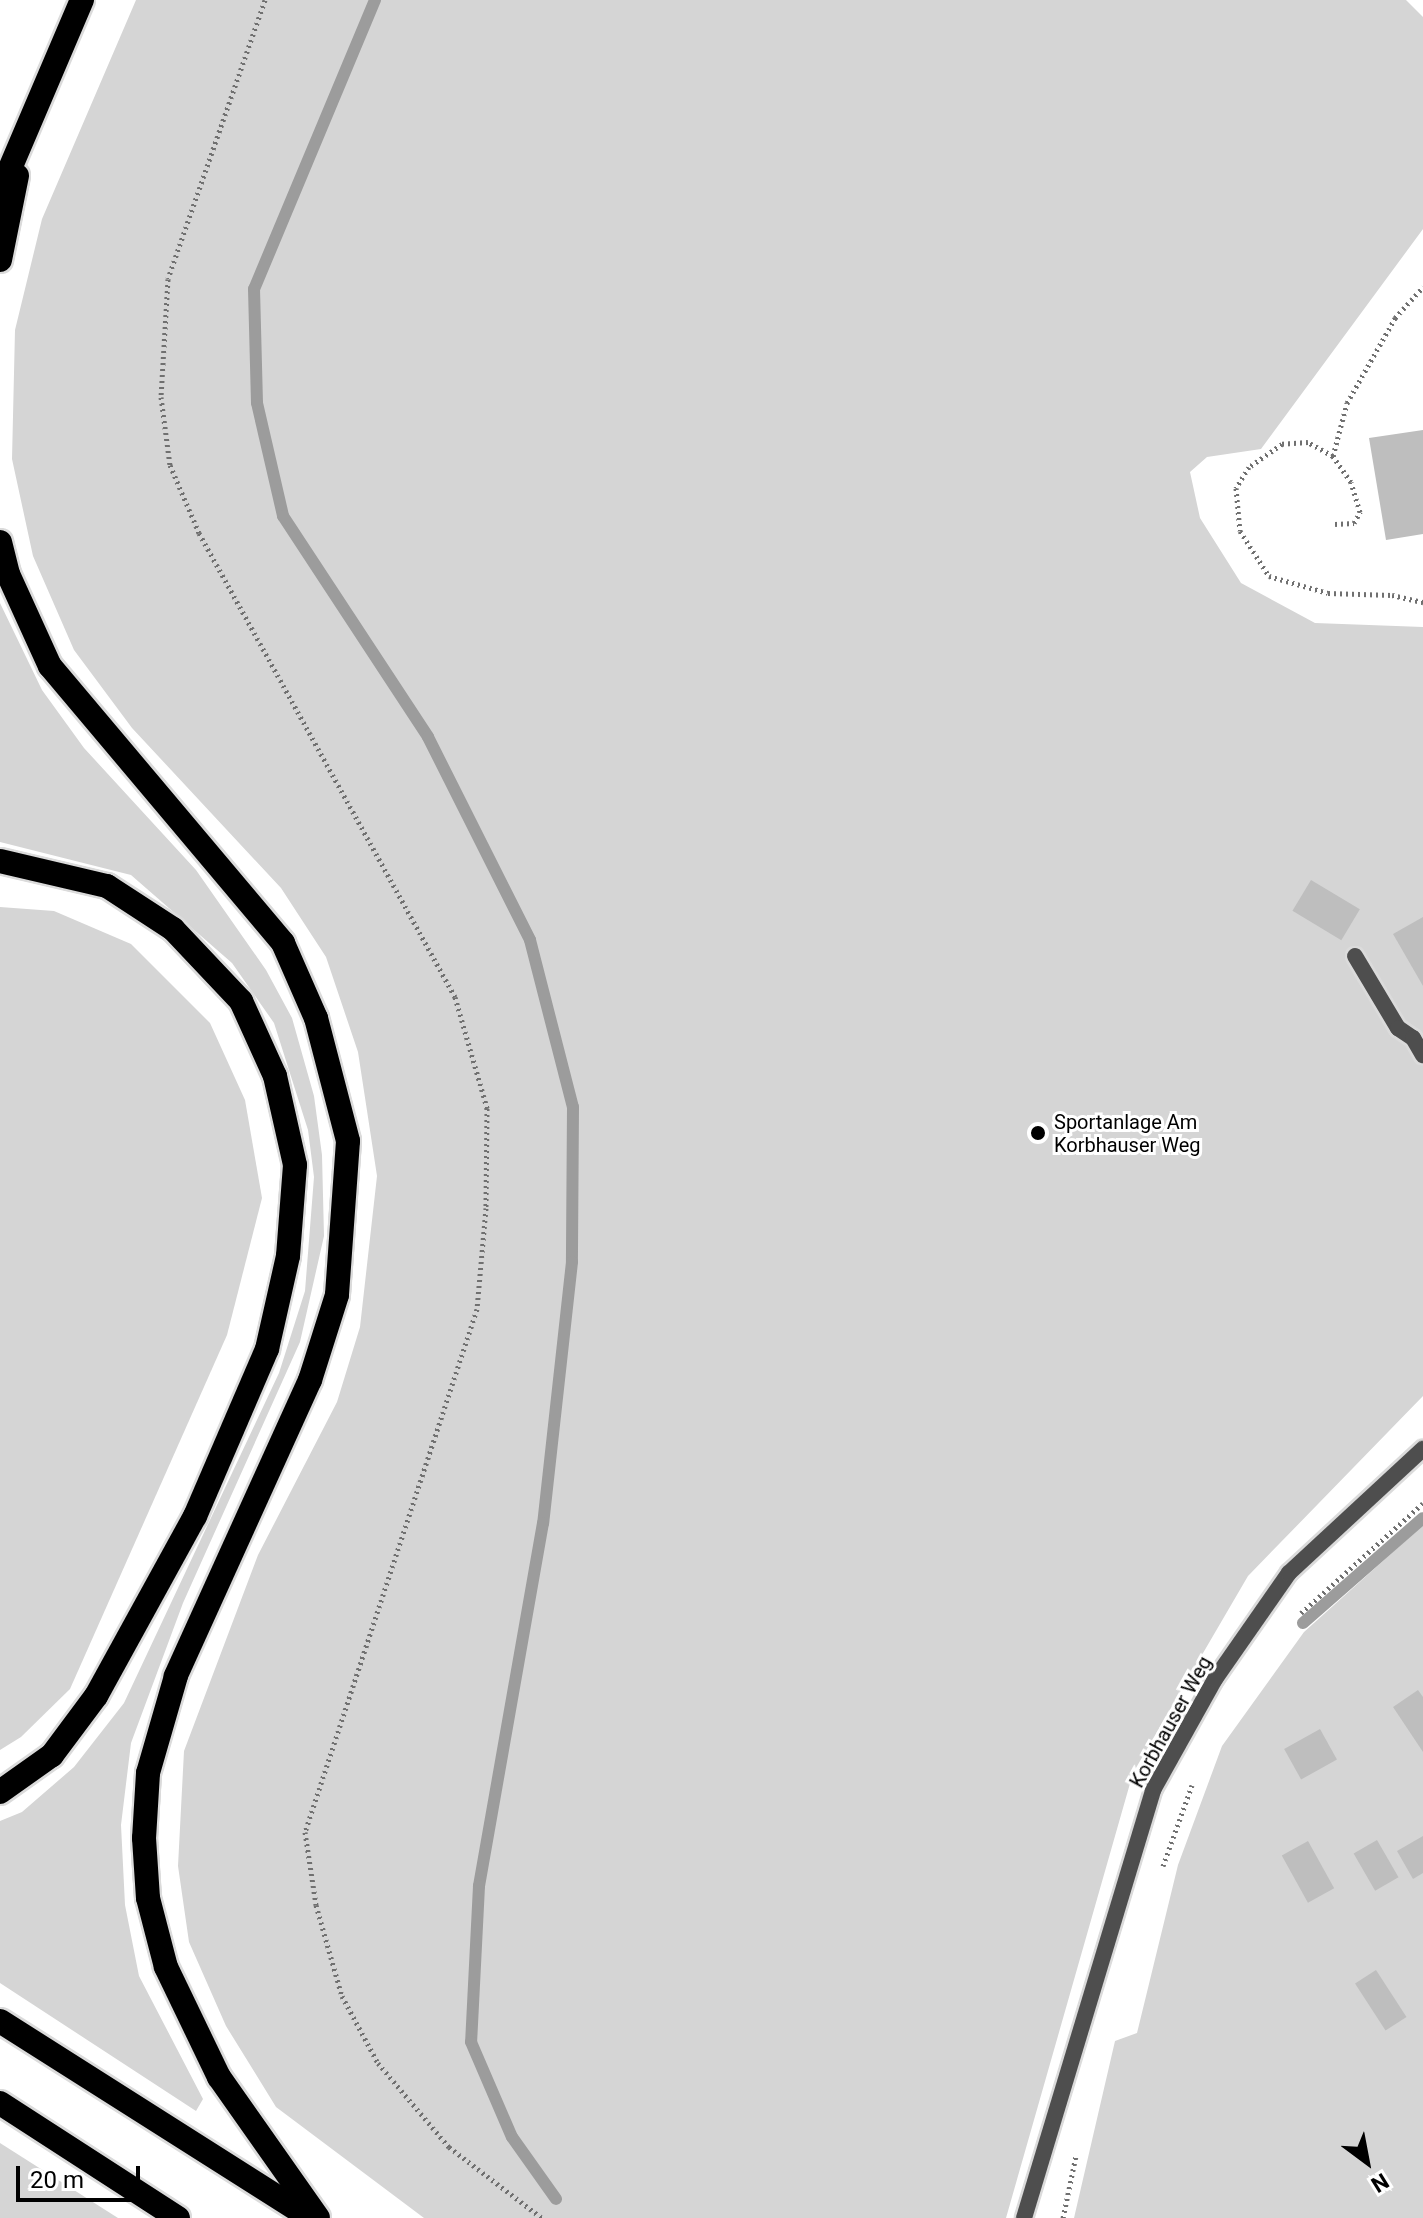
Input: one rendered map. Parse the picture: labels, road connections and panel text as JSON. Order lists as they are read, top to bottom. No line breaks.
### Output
{"streets":{"lane":["Korbhauser Weg"]},"places":["Sportanlage Am Korbhauser Weg"],"scale_bar":"20 m","north":"bottom right"}
